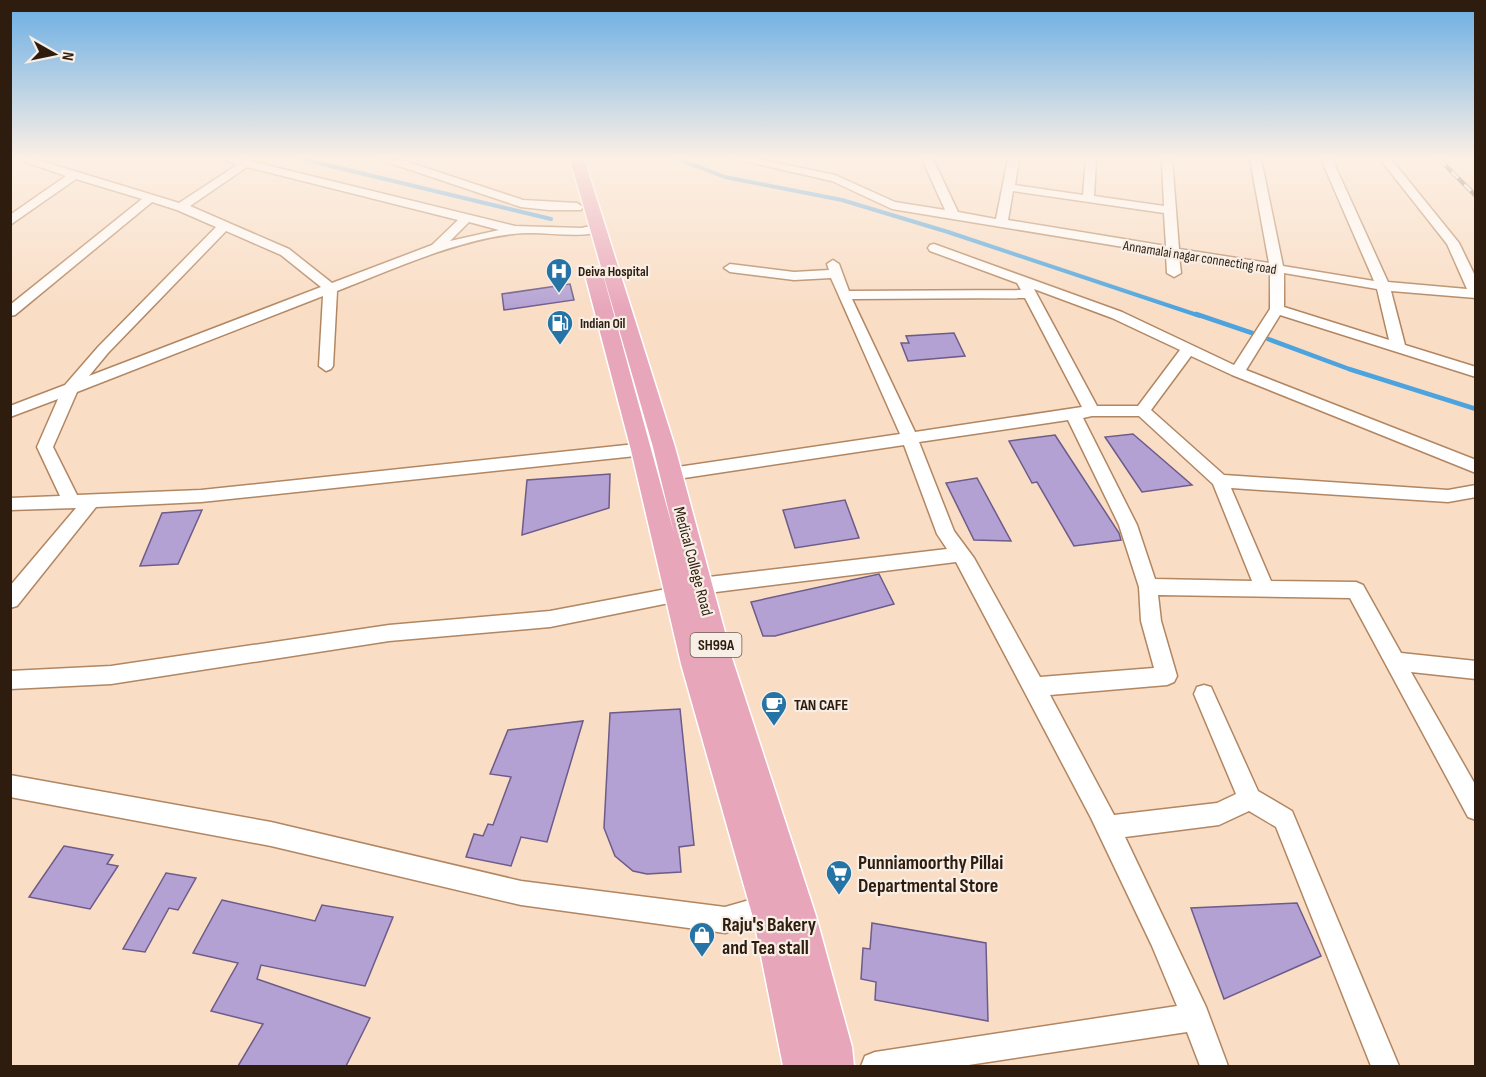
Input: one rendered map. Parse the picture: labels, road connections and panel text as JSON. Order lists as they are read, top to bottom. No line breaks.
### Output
{"streets":{"main road":["Medical College Road","SH99A"],"street":["Annamalai nagar connecting road"]},"places":{"hospital":["Deiva Hospital"],"fuel station":["Indian Oil"],"cafe":["TAN CAFE"],"supermarket":["Punniamoorthy Pillai Departmental Store"],"shop":["Raju's Bakery and Tea stall"]},"north":"right"}
